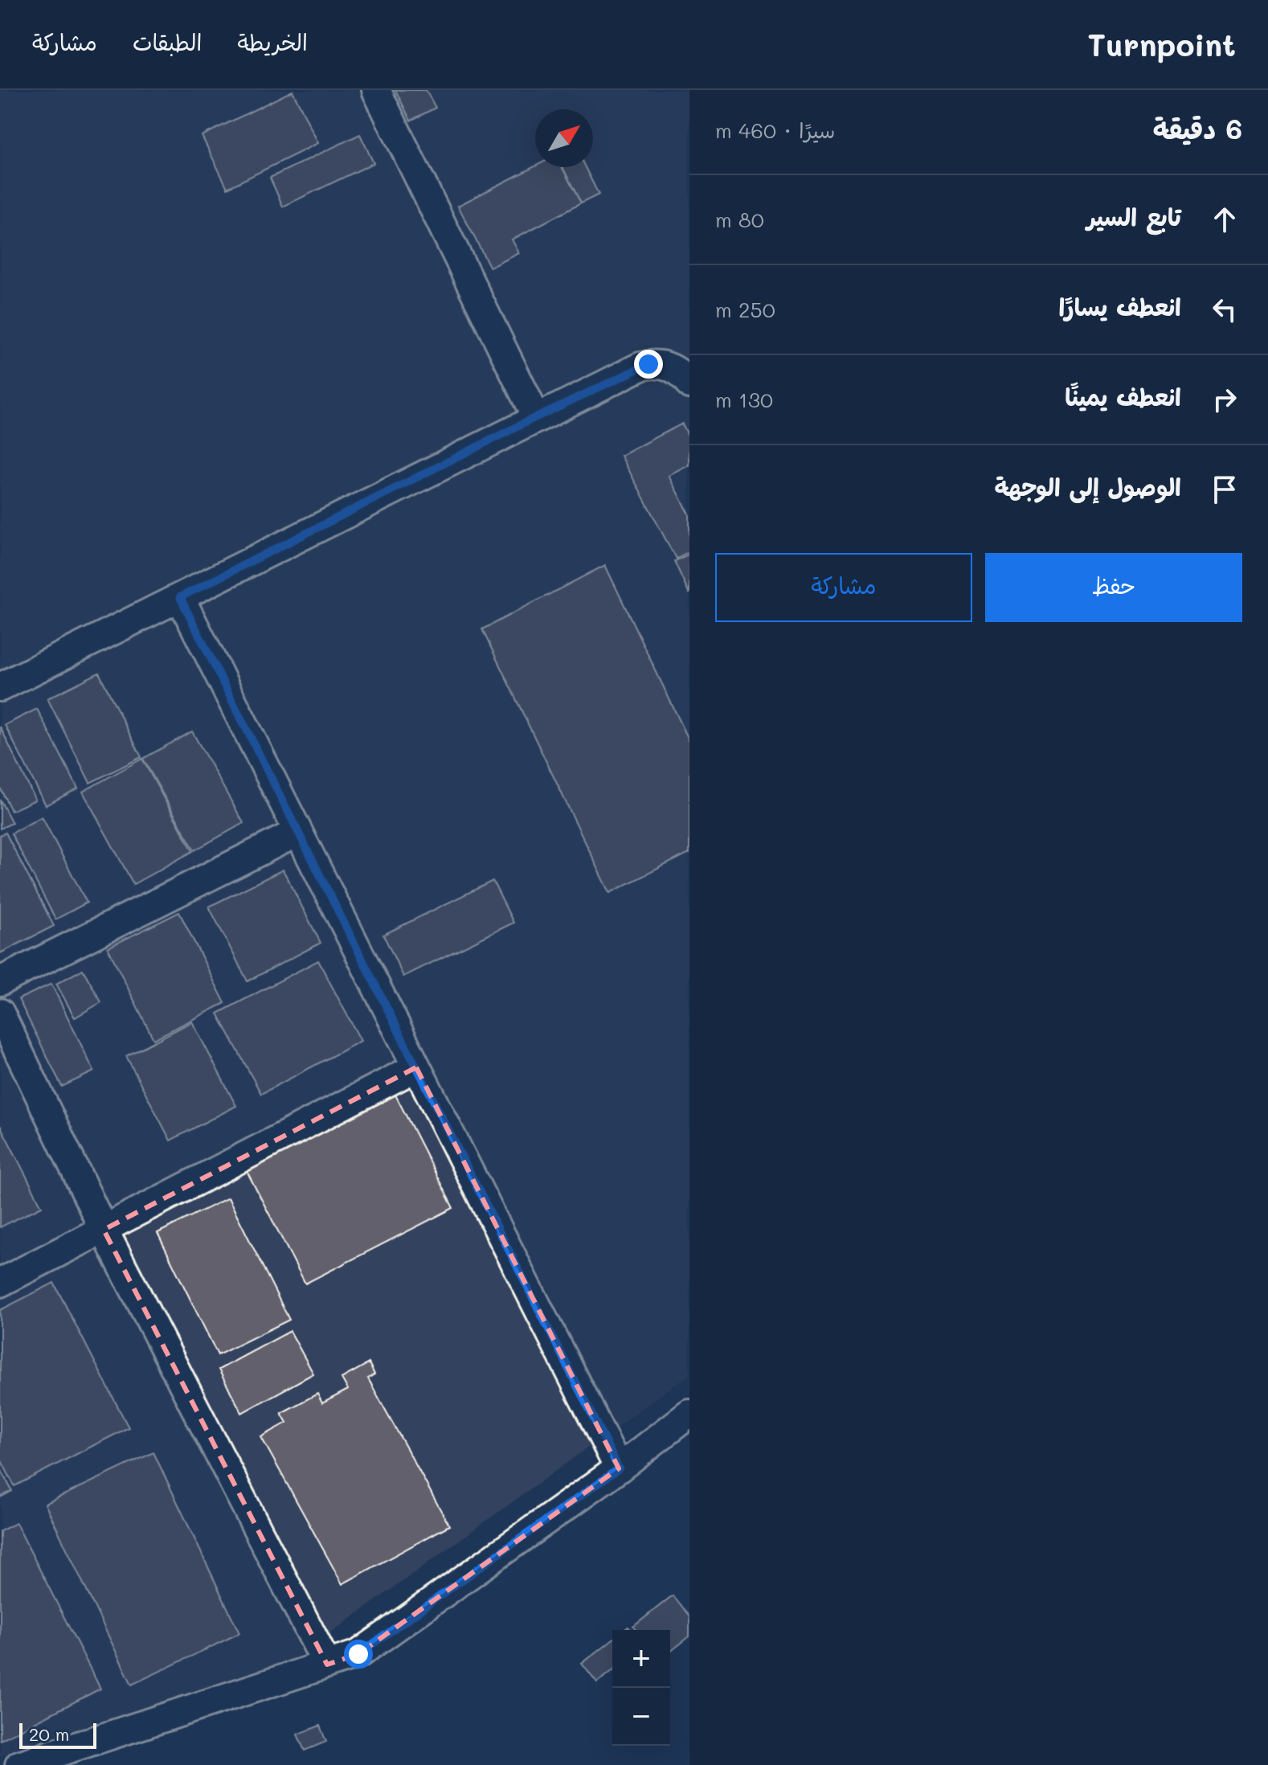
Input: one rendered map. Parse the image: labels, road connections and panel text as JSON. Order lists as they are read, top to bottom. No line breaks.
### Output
{"scale_bar":"20 m","north":"top right","page":{"header":"Turnpoint","nav":["الخريطة","الطبقات","مشاركة"],"heading":["6 دقيقة","سيرًا · 460 m"],"list":[["تابع السير","80 m"],["انعطف يسارًا","250 m"],["انعطف يمينًا","130 m"],"الوصول إلى الوجهة"],"buttons":["حفظ","مشاركة"],"map_buttons":["+","−"],"scale":"20 m"}}
